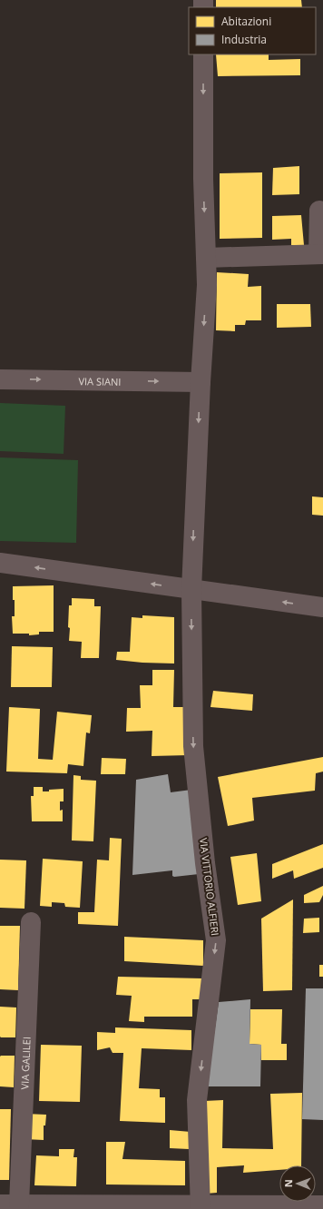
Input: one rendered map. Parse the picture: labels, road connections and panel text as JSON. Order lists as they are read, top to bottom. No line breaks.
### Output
{"streets":{"street":["VIA SIANI","VIA VITTORIO ALFIERI","VIA GALILEI"]},"crossings":[["VIA SIANI","VIA VITTORIO ALFIERI"]],"one_way":["VIA SIANI","VIA VITTORIO ALFIERI"],"legend":["Abitazioni","Industria"],"north":"left"}
